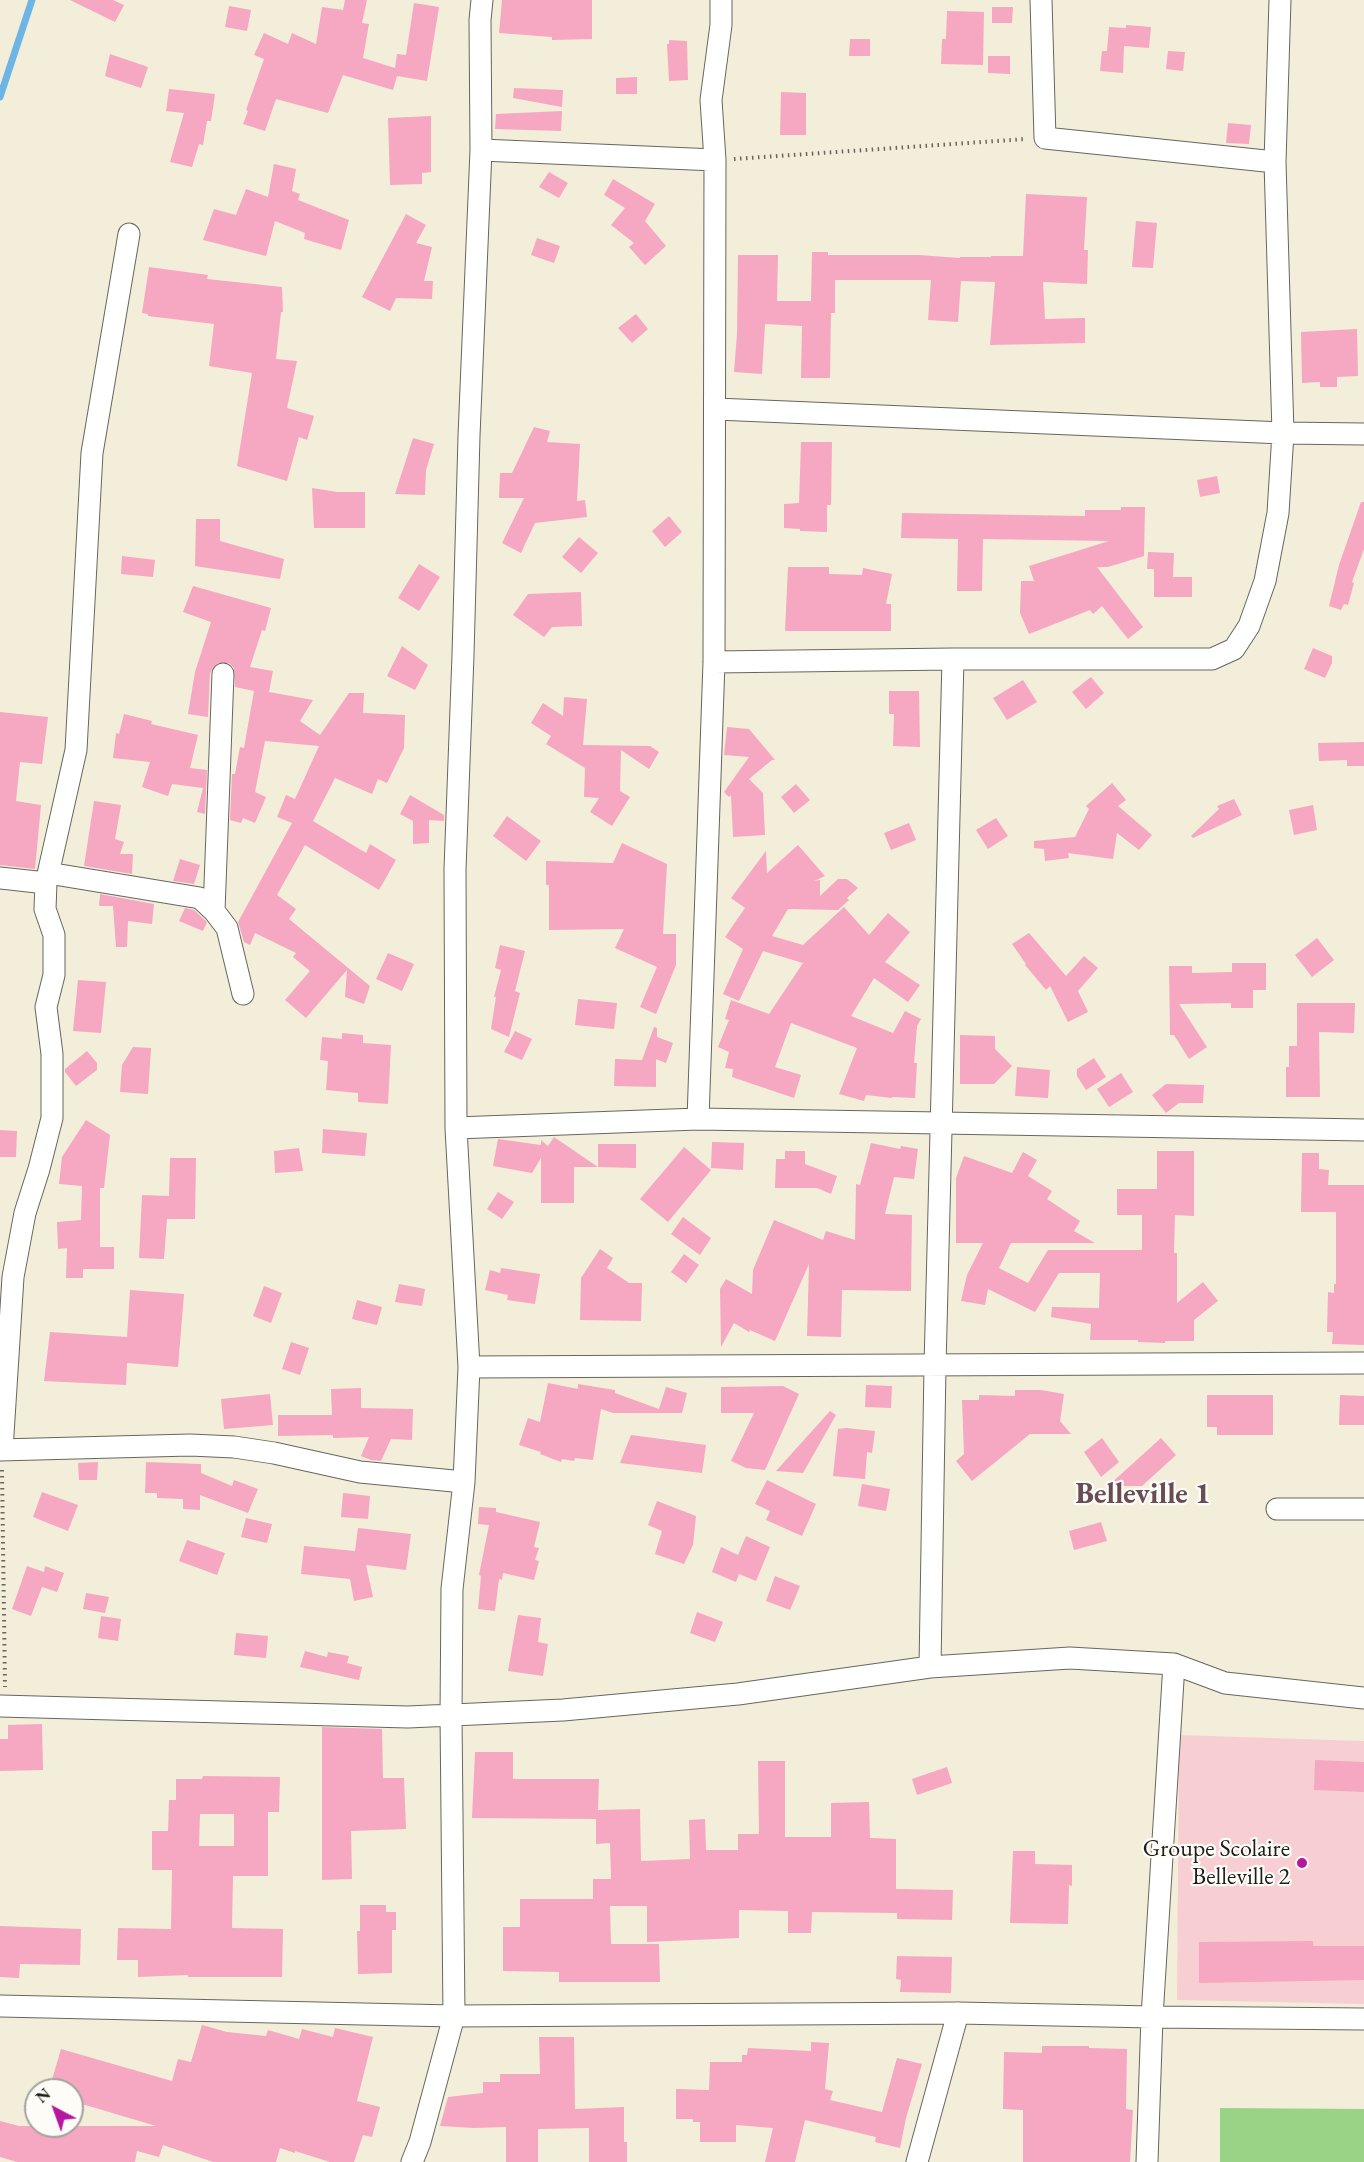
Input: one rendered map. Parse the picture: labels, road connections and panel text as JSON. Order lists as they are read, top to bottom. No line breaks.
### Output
{"districts":["Belleville 1"],"places":["Groupe Scolaire Belleville 2"],"north":"top left"}
